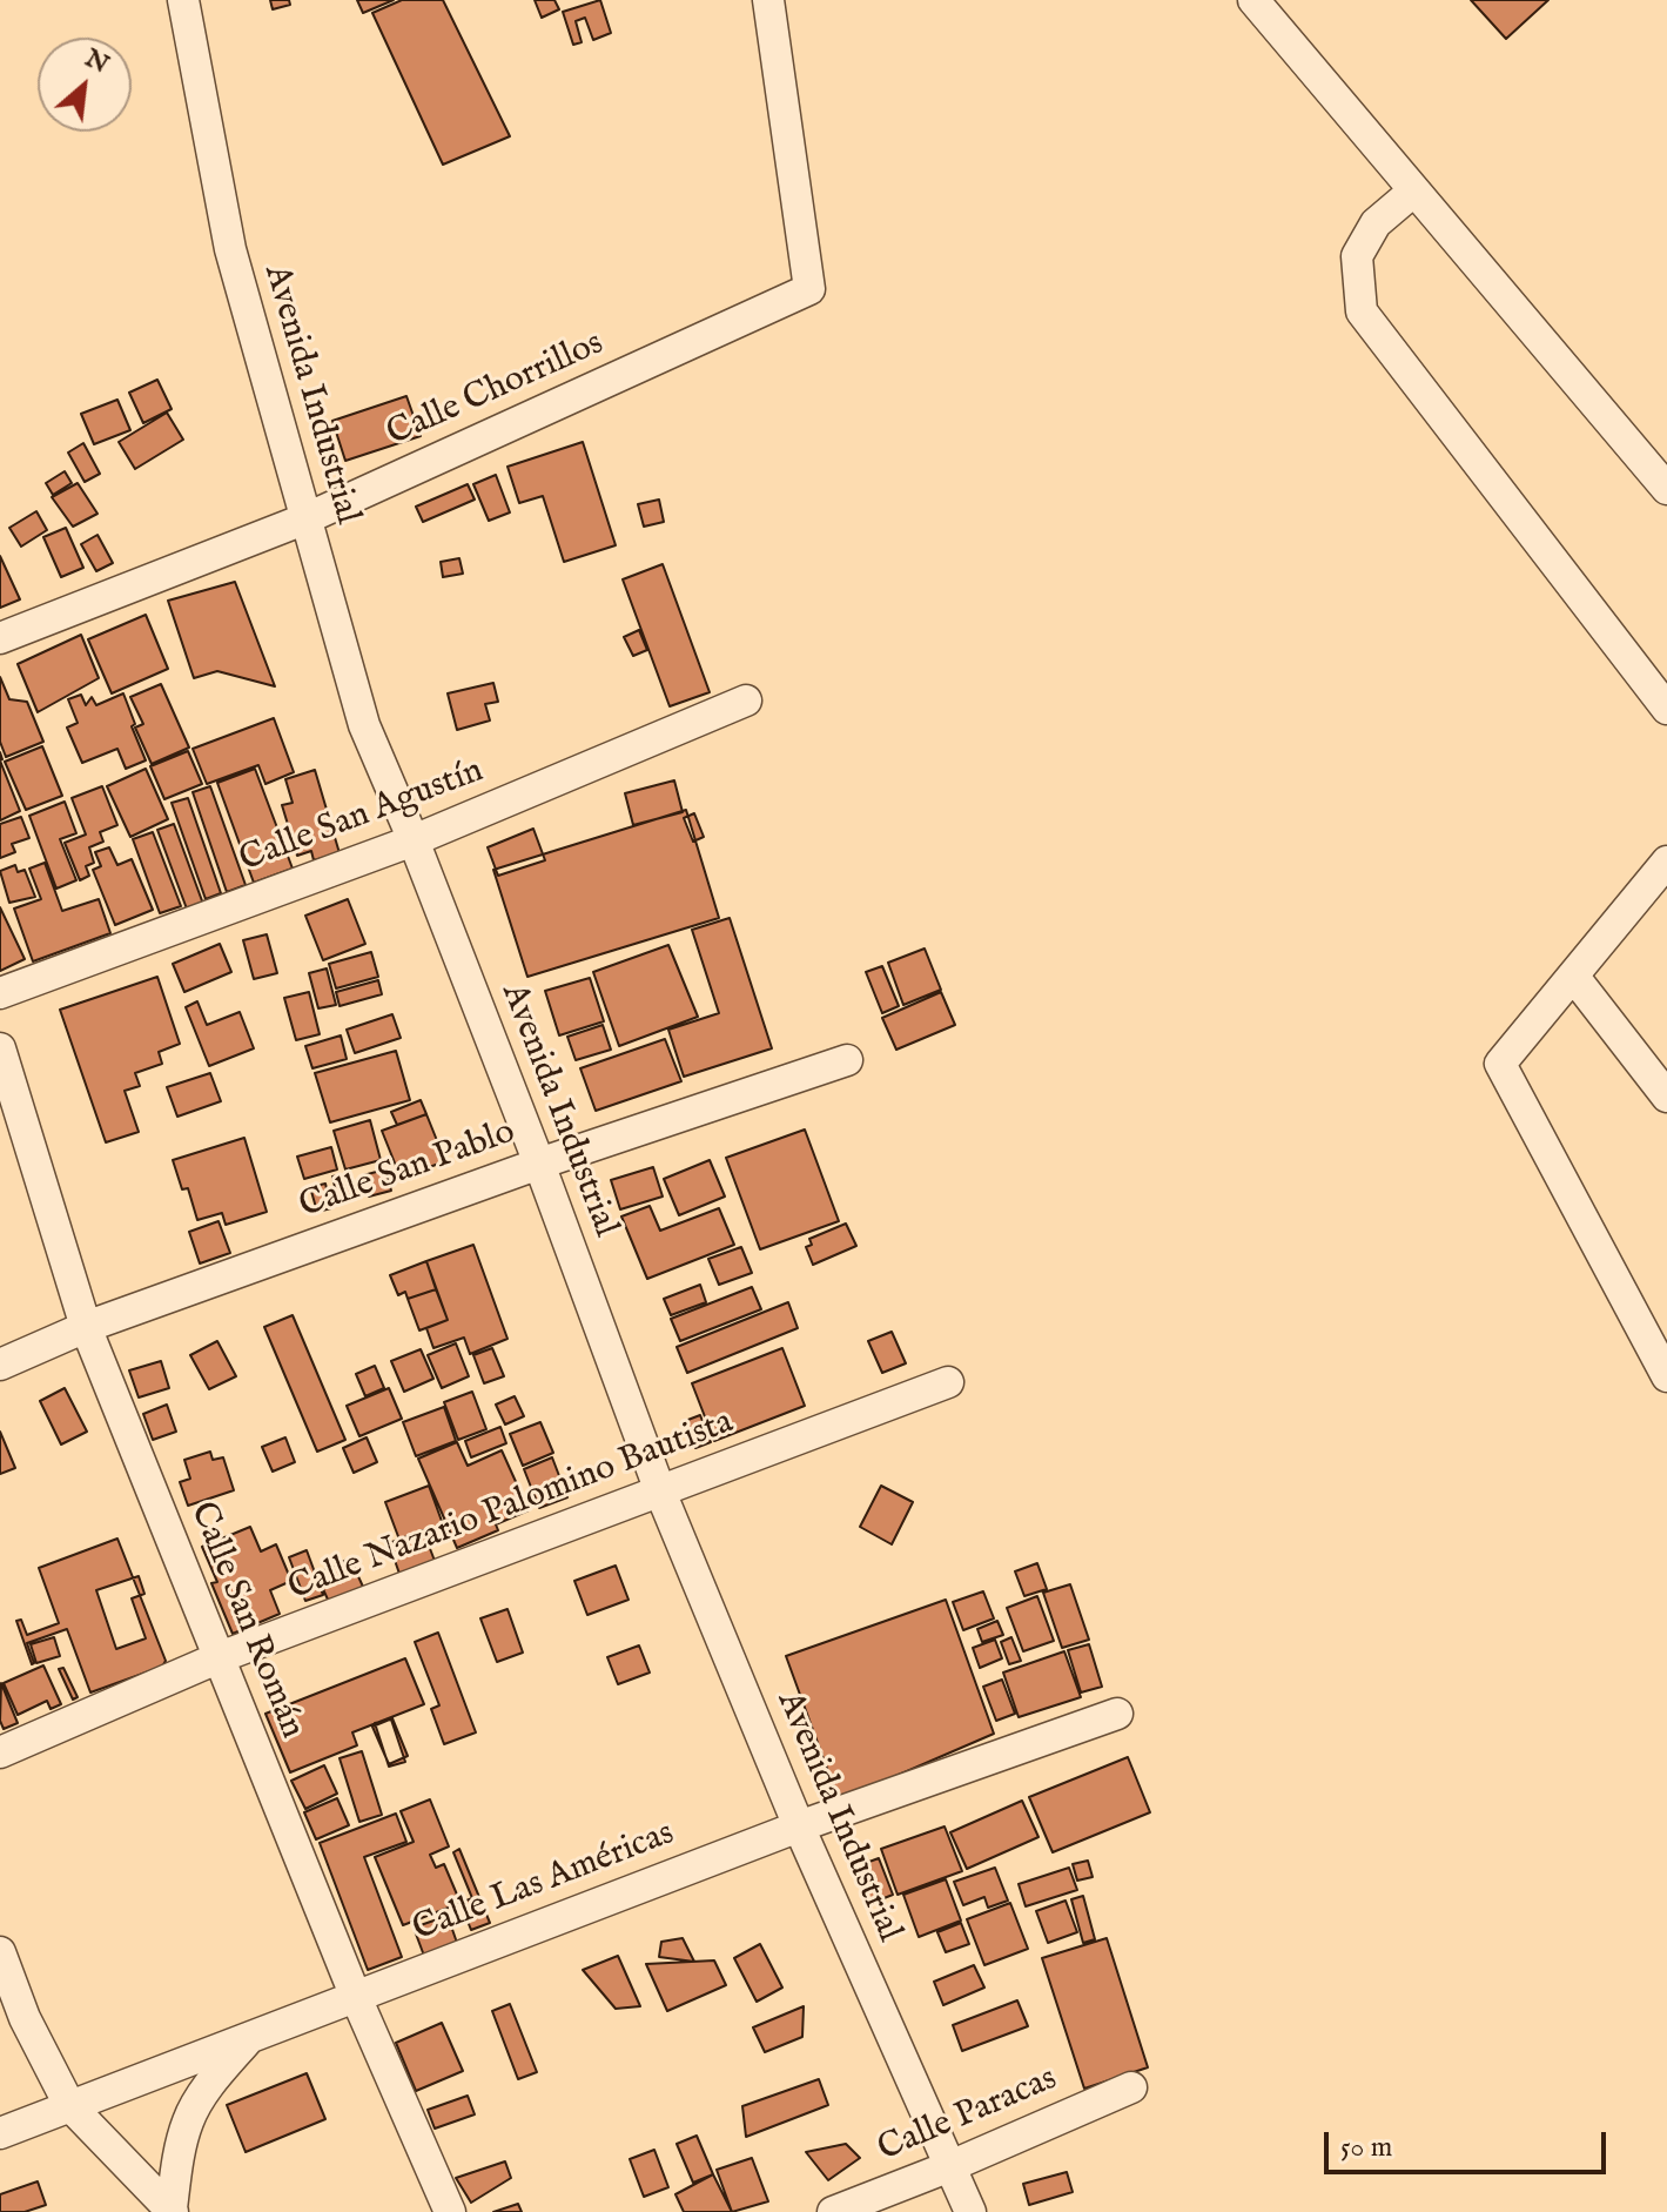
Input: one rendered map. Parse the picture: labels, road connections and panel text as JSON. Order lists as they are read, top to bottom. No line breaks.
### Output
{"streets":{"street":["Calle Chorrillos","Avenida Industrial","Calle San Agustín","Calle San Pablo","Calle Nazario Palomino Bautista","Calle San Román","Calle Las Américas","Calle Paracas"]},"crossings":[["Calle Chorrillos","Avenida Industrial"],["Avenida Industrial","Calle San Agustín"],["Avenida Industrial","Calle San Pablo"],["Avenida Industrial","Calle Nazario Palomino Bautista"],["Avenida Industrial","Calle Las Américas"],["Avenida Industrial","Calle Paracas"],["Calle San Pablo","Calle San Román"],["Calle Nazario Palomino Bautista","Calle San Román"],["Calle San Román","Calle Las Américas"]],"scale_bar":"50 m","north":"top right"}
